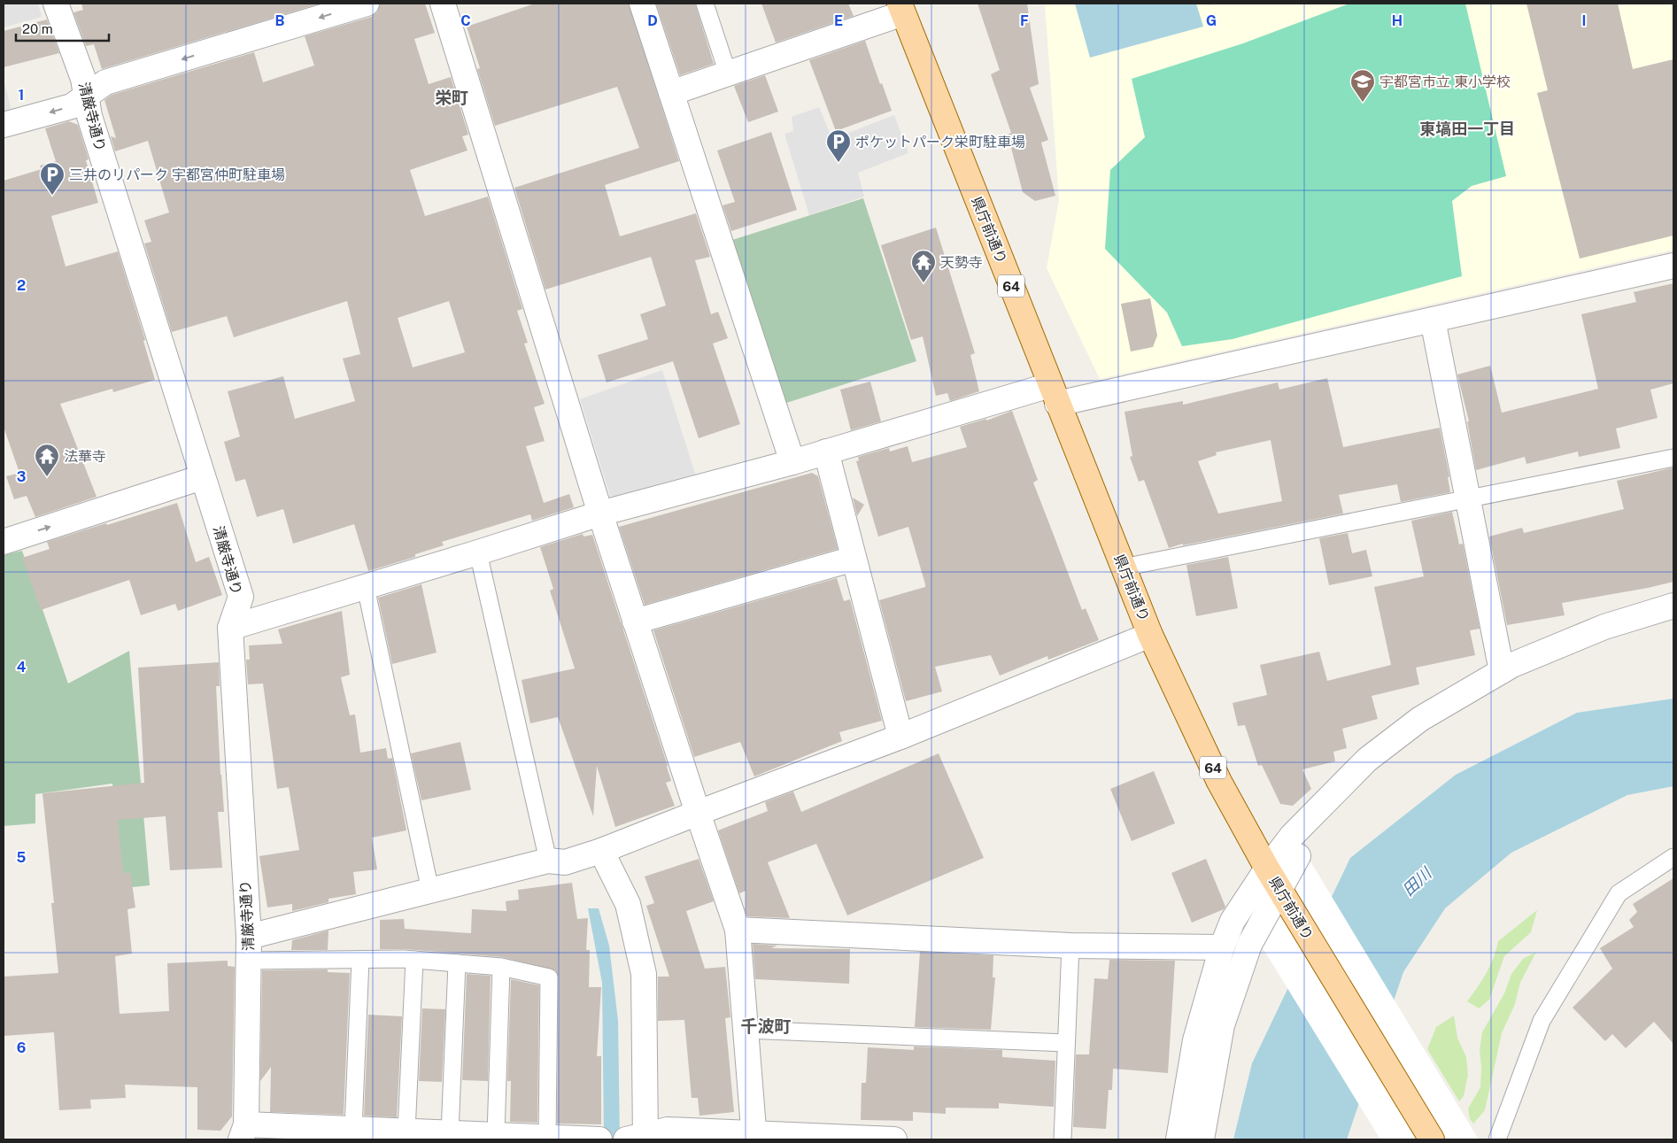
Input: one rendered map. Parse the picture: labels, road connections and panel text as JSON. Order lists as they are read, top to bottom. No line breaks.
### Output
{"streets":{"main road":["県庁前通り","64"],"street":["清厳寺通り"]},"districts":["栄町","東塙田一丁目","千波町"],"water":["田川"],"places":{"school or university":["宇都宮市立 東小学校"],"parking":["ポケットパーク栄町駐車場","三井のリパーク 宇都宮仲町駐車場"],"temple":["天勢寺","法華寺"]},"scale_bar":"20 m","grid":{"columns":["B","C","D","E","F","G","H","I"],"rows":["1","2","3","4","5","6"]}}
